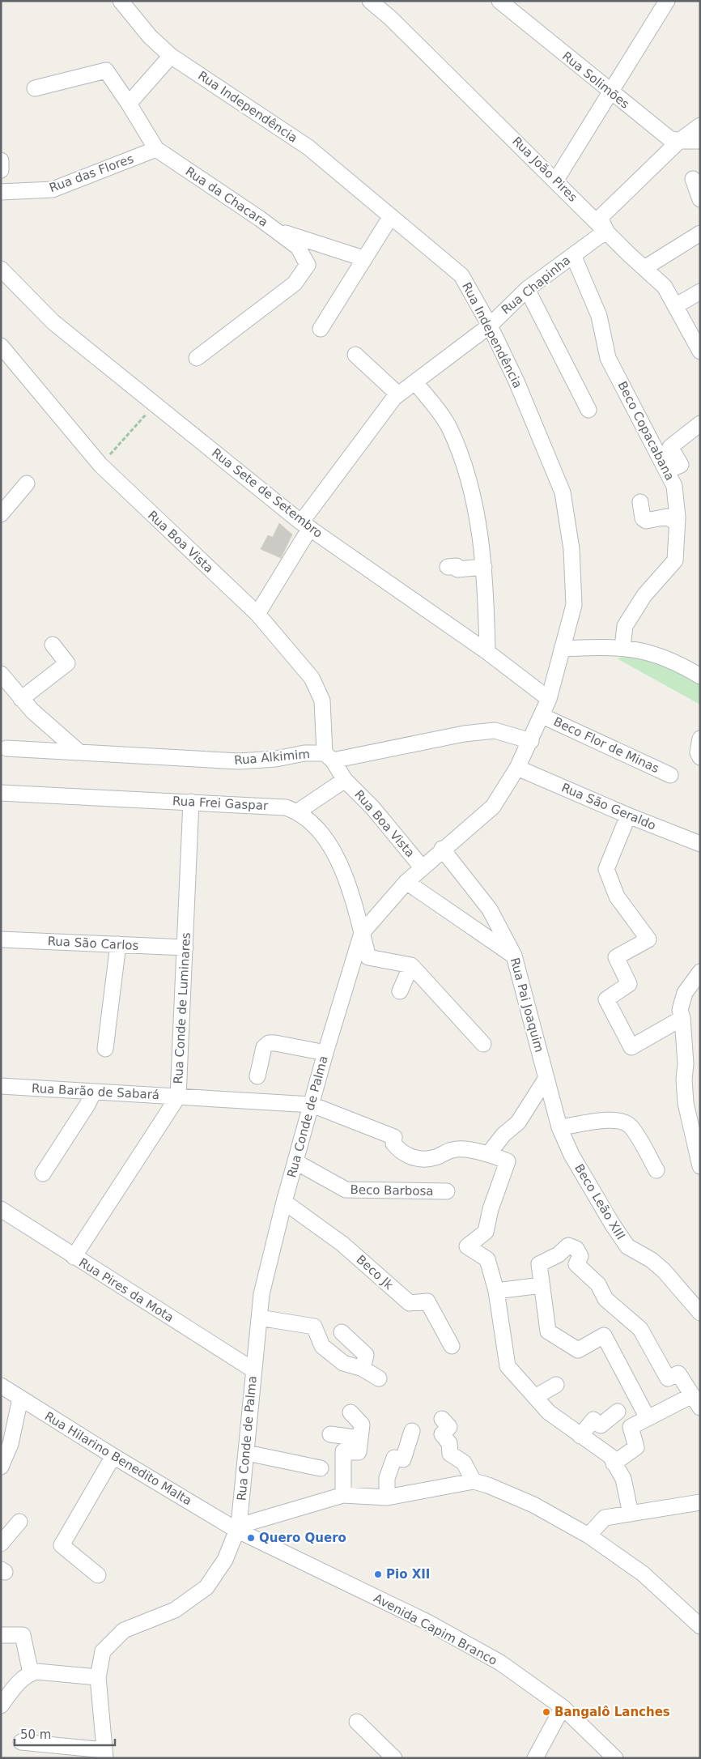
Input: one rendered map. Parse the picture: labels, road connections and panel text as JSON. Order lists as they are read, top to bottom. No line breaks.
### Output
{"streets":{"street":["Rua Solimões","Rua Independência","Rua João Pires","Rua das Flores","Rua da Chacara","Rua Chapinha","Beco Copacabana","Rua Sete de Setembro","Rua Boa Vista","Beco Flor de Minas","Rua Alkimim","Rua Frei Gaspar","Rua São Geraldo","Rua São Carlos","Rua Pai Joaquim","Rua Conde de Luminares","Rua Barão de Sabará","Rua Conde de Palma","Beco Barbosa","Beco Leão XIII","Beco Jk","Rua Pires da Mota","Rua Hilarino Benedito Malta","Avenida Capim Branco"]},"crossings":[["Rua Independência","Rua Chapinha"],["Rua Independência","Rua Sete de Setembro"],["Rua Independência","Beco Flor de Minas"],["Rua Independência","Rua Alkimim"],["Rua Independência","Rua São Geraldo"],["Rua Independência","Rua Conde de Palma"],["Rua João Pires","Rua Chapinha"],["Rua das Flores","Rua da Chacara"],["Rua Chapinha","Beco Copacabana"],["Rua Chapinha","Rua Sete de Setembro"],["Rua Chapinha","Rua Boa Vista"],["Rua Boa Vista","Rua Alkimim"],["Rua Boa Vista","Rua Conde de Palma"],["Rua Frei Gaspar","Rua Conde de Luminares"],["Rua São Geraldo","Rua Conde de Palma"],["Rua São Carlos","Rua Conde de Luminares"],["Rua Pai Joaquim","Rua Conde de Palma"],["Rua Pai Joaquim","Beco Leão XIII"],["Rua Conde de Luminares","Rua Barão de Sabará"],["Rua Conde de Luminares","Rua Pires da Mota"],["Rua Barão de Sabará","Rua Conde de Palma"],["Rua Conde de Palma","Beco Barbosa"],["Rua Conde de Palma","Beco Jk"],["Rua Conde de Palma","Rua Pires da Mota"],["Rua Conde de Palma","Rua Hilarino Benedito Malta"],["Rua Conde de Palma","Avenida Capim Branco"],["Rua Hilarino Benedito Malta","Avenida Capim Branco"]],"places":["Quero Quero","Pio XII","Bangalô Lanches"],"scale_bar":"50 m"}
